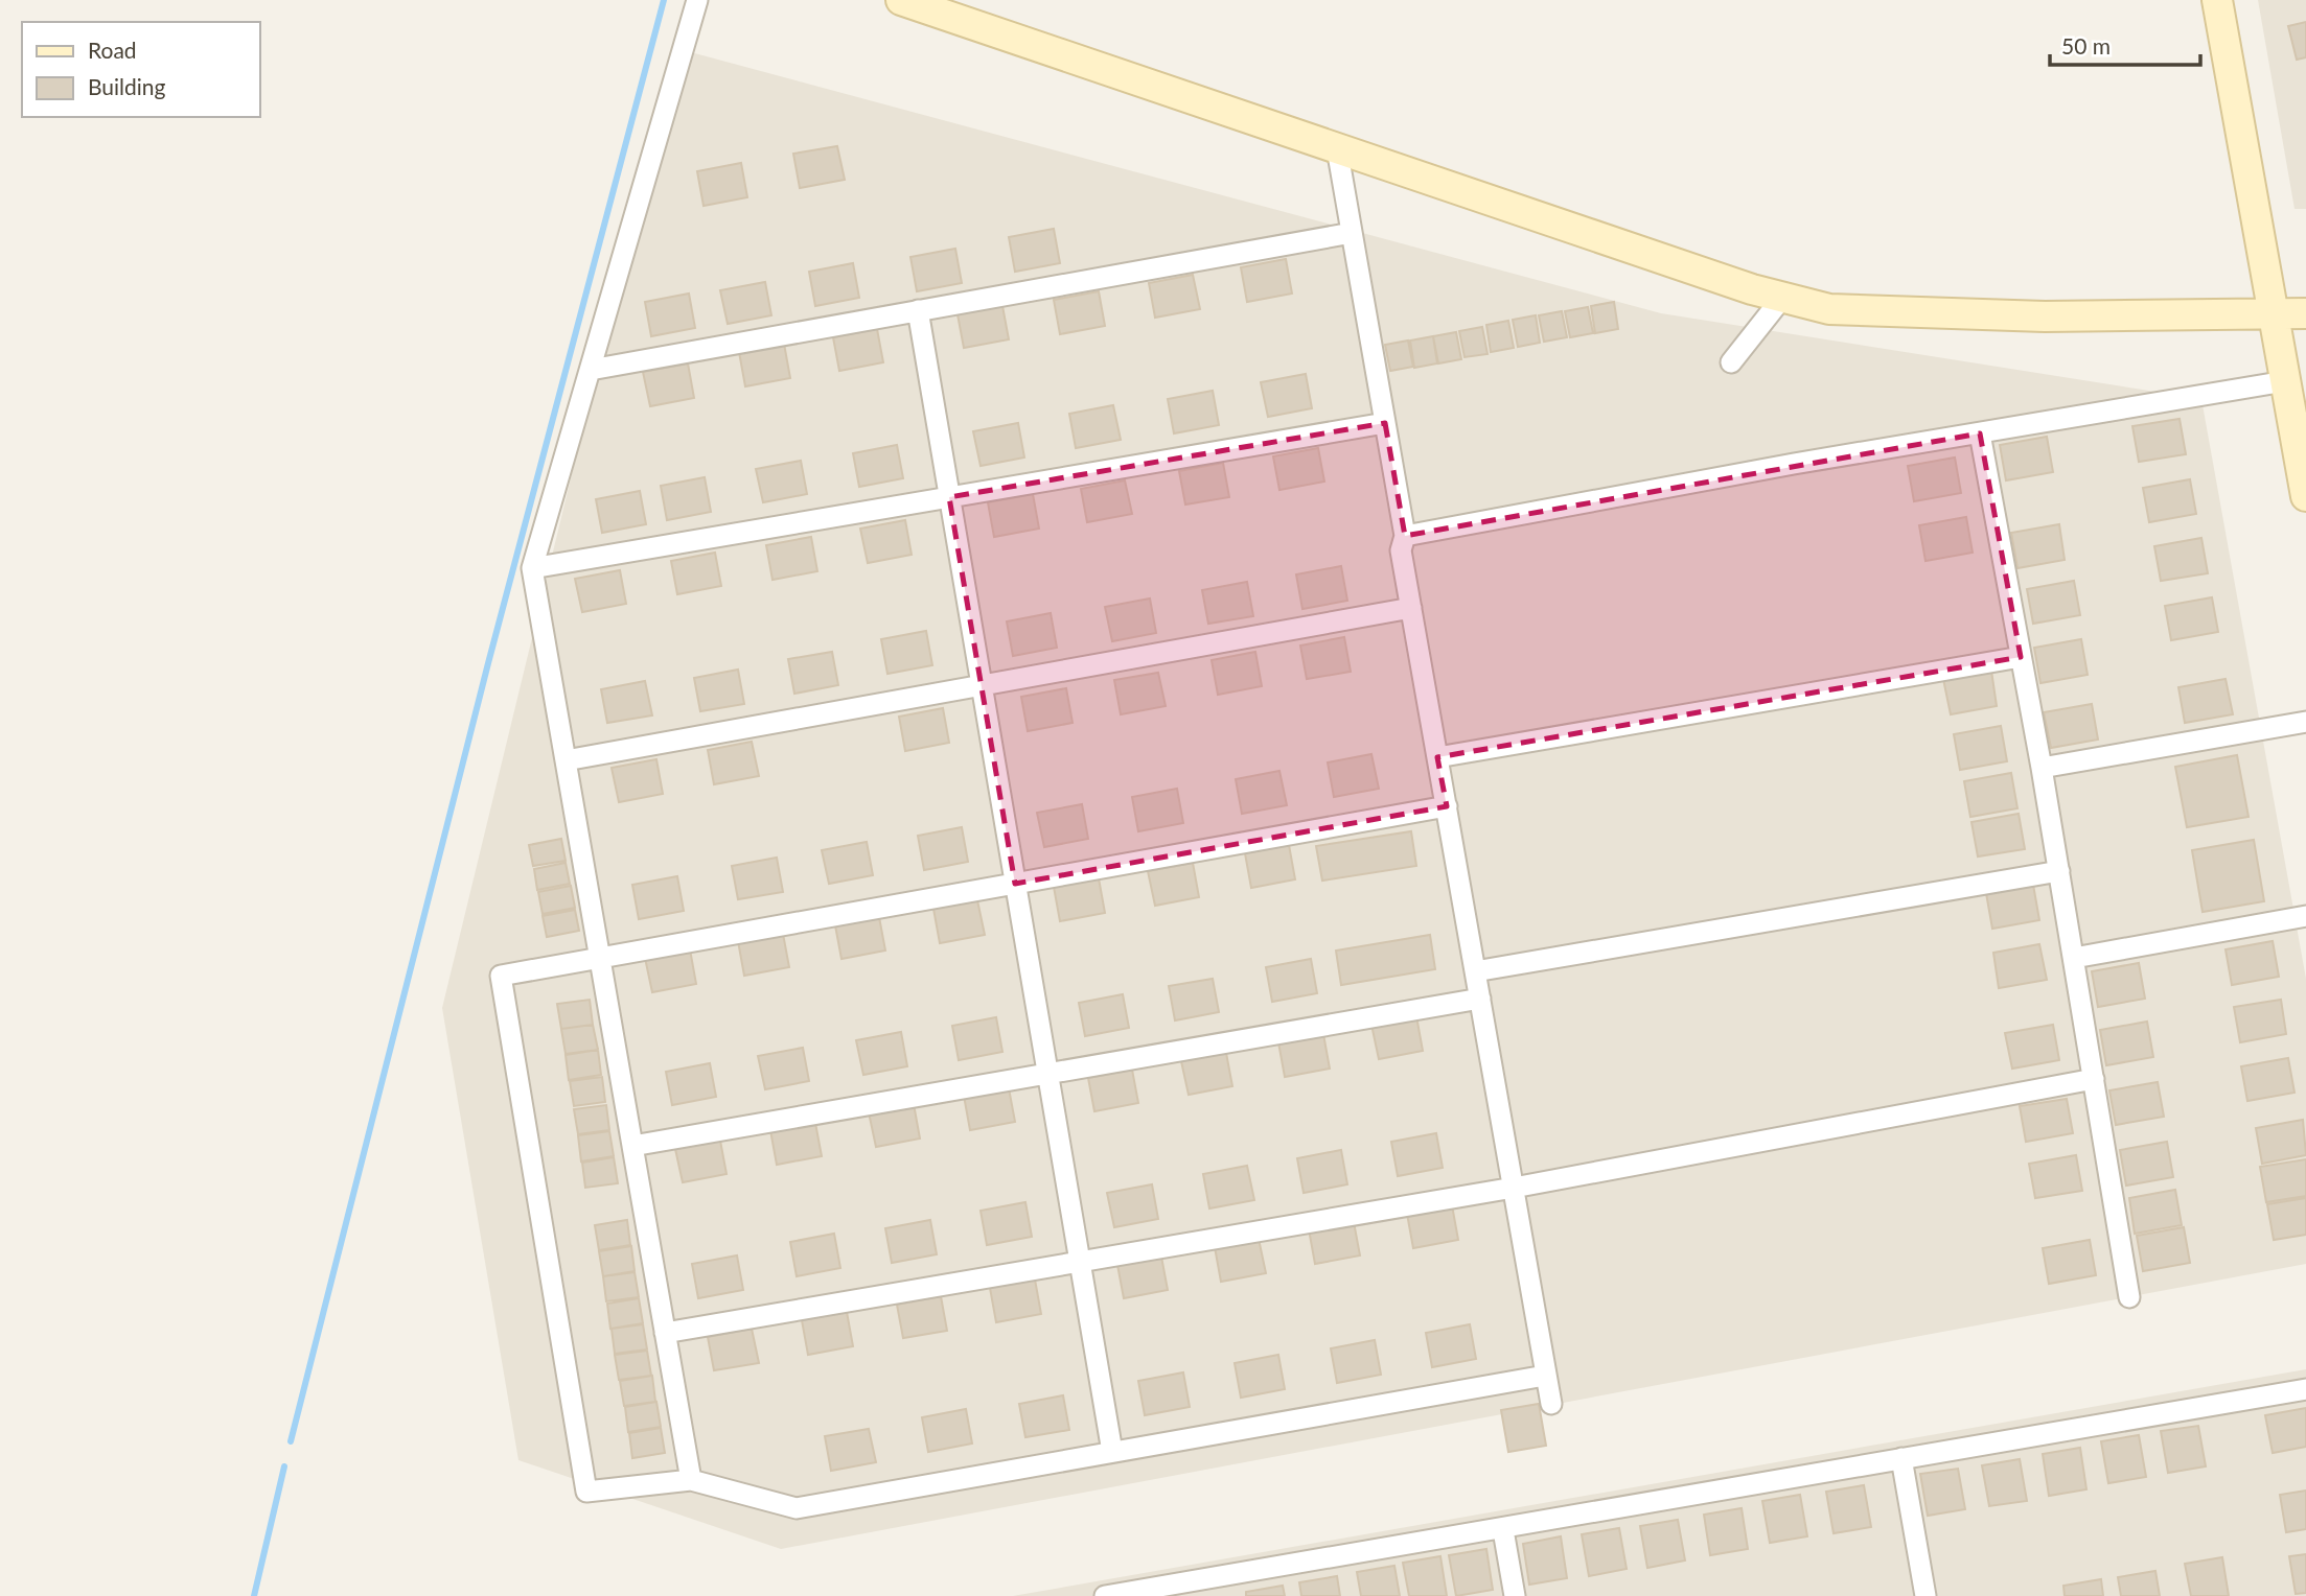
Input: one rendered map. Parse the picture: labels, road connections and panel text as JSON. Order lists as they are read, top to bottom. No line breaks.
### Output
{"legend":["Road","Building"],"scale_bar":"50 m"}
